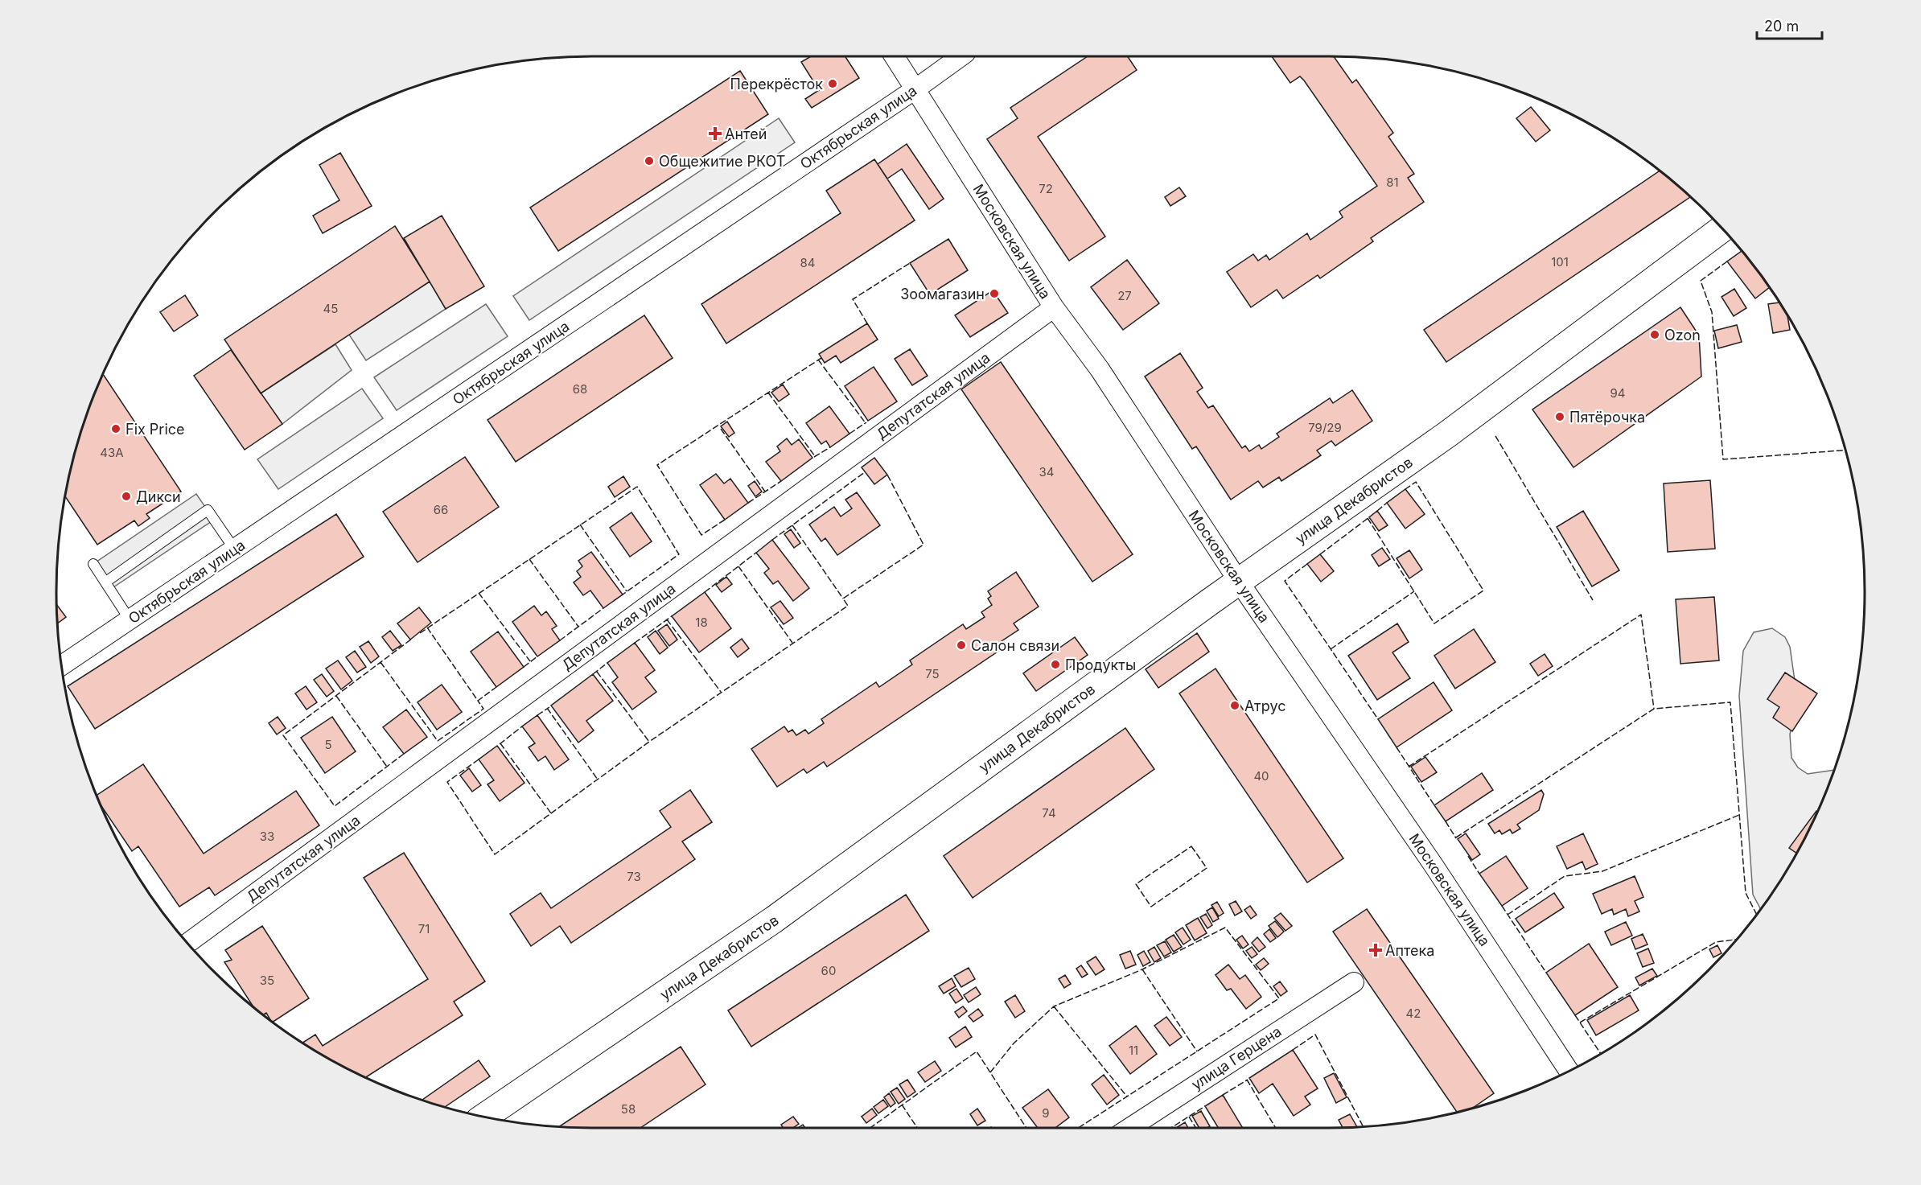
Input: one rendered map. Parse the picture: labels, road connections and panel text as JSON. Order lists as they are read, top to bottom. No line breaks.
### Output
{"streets":{"street":["Октябрьская улица","Московская улица","Депутатская улица","улица Декабристов","улица Герцена"]},"crossings":[["Октябрьская улица","Московская улица"],["Московская улица","Депутатская улица"],["Московская улица","улица Декабристов"]],"places":{"other":["Перекрёсток","Общежитие РКОТ","Зоомагазин","Ozon","Пятёрочка","Fix Price","Дикси","Салон связи","Продукты","Атрус"],"health":["Антей","Аптека"]},"house_numbers":["81","72","101","84","27","45","68","94","79/29","43А","34","66","18","75","5","40","74","33","73","71","60","35","42","11","58","9"],"scale_bar":"20 m"}
